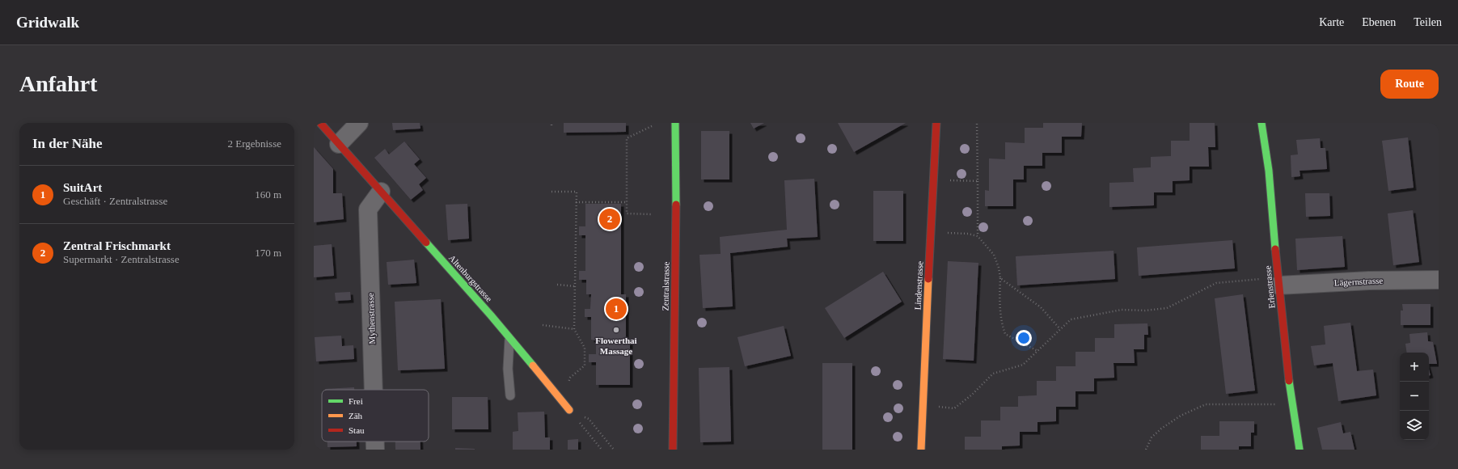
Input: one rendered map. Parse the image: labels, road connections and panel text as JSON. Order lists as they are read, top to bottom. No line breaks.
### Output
{"streets":{"street":["Altenburgstrasse","Lägernstrasse","Lindenstrasse","Zentralstrasse","Erlenstrasse","Mythenstrasse"]},"crossings":[["Altenburgstrasse","Mythenstrasse"],["Lägernstrasse","Erlenstrasse"]],"places":["Flowerthai Massage"],"legend":["Frei","Zäh","Stau"],"page":{"header":"Gridwalk","nav":["Karte","Ebenen","Teilen"],"buttons":"Route","title":"Anfahrt","heading":["In der Nähe","2 Ergebnisse"],"list":[{"mark":"1","name":"SuitArt","note":"Geschäft · Zentralstrasse","value":"160 m"},{"mark":"2","name":"Zentral Frischmarkt","note":"Supermarkt · Zentralstrasse","value":"170 m"}],"pins":["2","1"],"map_buttons":["+","−"]}}
